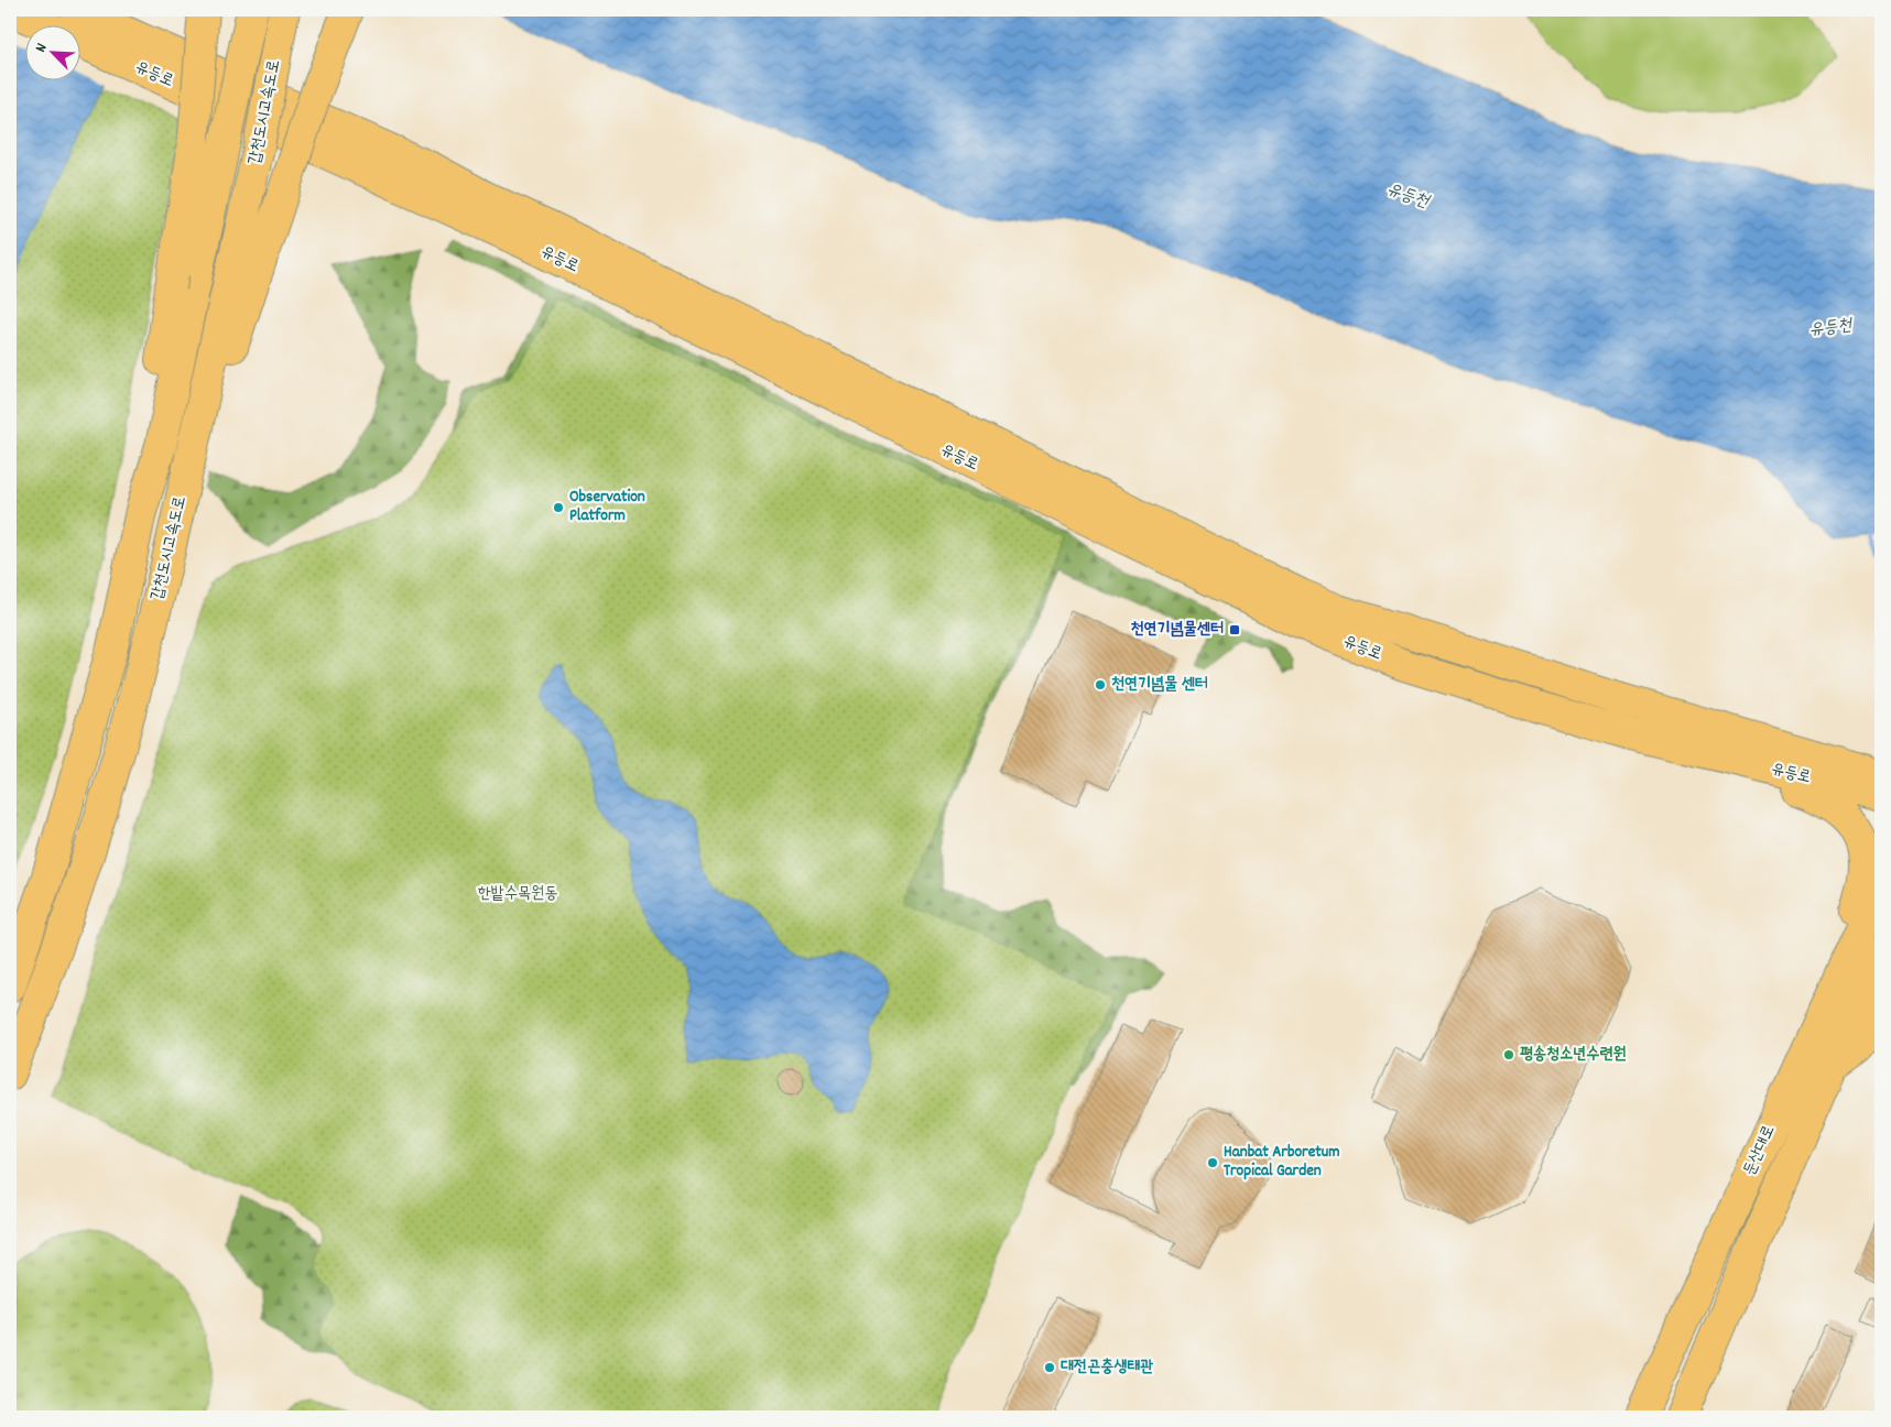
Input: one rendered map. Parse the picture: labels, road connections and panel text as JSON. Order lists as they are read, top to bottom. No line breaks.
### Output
{"streets":{"main road":["유등로","갑천도시고속도로","둔산대로"]},"water":["유등천"],"parks":["한밭수목원동"],"places":{"other":["Observation Platform","천연기념물 센터","평송청소년수련원","Hanbat Arboretum Tropical Garden","대전곤충생태관"],"transit":["천연기념물센터"]},"north":"top left"}
